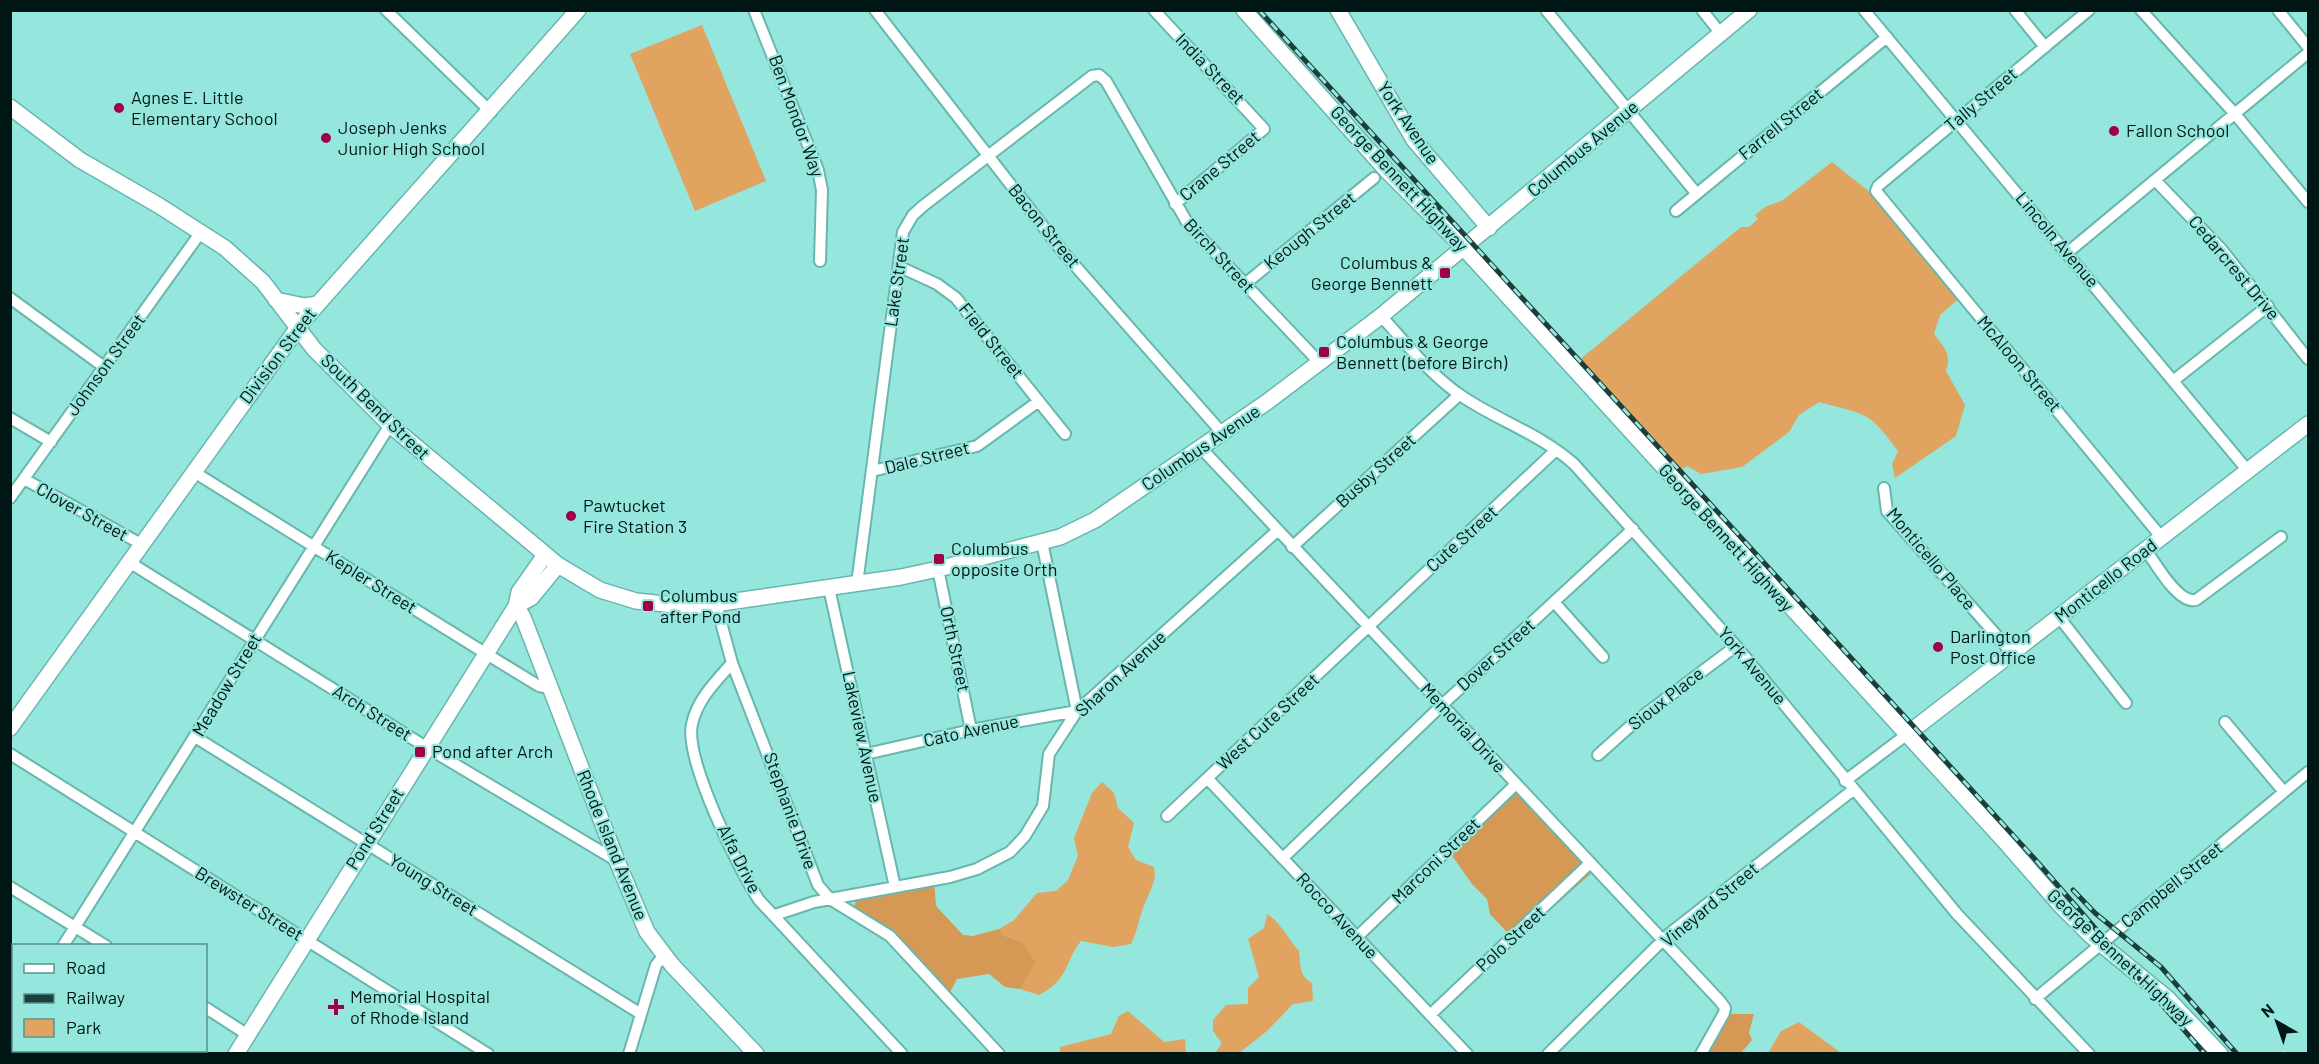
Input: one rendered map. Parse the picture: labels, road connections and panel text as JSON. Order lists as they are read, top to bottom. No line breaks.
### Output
{"streets":{"street":["India Street","Tally Street","Ben Mondor Way","York Avenue","Farrell Street","Columbus Avenue","Crane Street","George Bennett Highway","Bacon Street","Keough Street","Lincoln Avenue","Birch Street","Cedarcrest Drive","Lake Street","Field Street","Division Street","McAloon Street","Johnson Street","South Bend Street","Dale Street","Busby Street","Clover Street","Cute Street","Monticello Place","Monticello Road","Kepler Street","Orth Street","Dover Street","Sharon Avenue","Meadow Street","Sioux Place","Arch Street","West Cute Street","Memorial Drive","Cato Avenue","Lakeview Avenue","Stephanie Drive","Pond Street","Rhode Island Avenue","Alfa Drive","Marconi Street","Young Street","Campbell Street","Brewster Street","Vineyard Street","Rocco Avenue","Polo Street"]},"crossings":[["India Street","Crane Street"],["Tally Street","Lincoln Avenue"],["Tally Street","McAloon Street"],["York Avenue","Columbus Avenue"],["York Avenue","Busby Street"],["York Avenue","Cute Street"],["York Avenue","Monticello Road"],["York Avenue","Dover Street"],["York Avenue","Sioux Place"],["York Avenue","Campbell Street"],["York Avenue","Vineyard Street"],["Farrell Street","Lincoln Avenue"],["Columbus Avenue","George Bennett Highway"],["Columbus Avenue","Bacon Street"],["Columbus Avenue","Birch Street"],["Columbus Avenue","Lake Street"],["Columbus Avenue","South Bend Street"],["Columbus Avenue","Orth Street"],["Columbus Avenue","Memorial Drive"],["Columbus Avenue","Lakeview Avenue"],["Columbus Avenue","Stephanie Drive"],["Columbus Avenue","Pond Street"],["Crane Street","Birch Street"],["George Bennett Highway","Monticello Road"],["George Bennett Highway","Campbell Street"],["Bacon Street","Lake Street"],["Keough Street","Birch Street"],["Lincoln Avenue","Monticello Road"],["Birch Street","Lake Street"],["Lake Street","Field Street"],["Lake Street","Dale Street"],["Field Street","Dale Street"],["Division Street","South Bend Street"],["Division Street","Clover Street"],["Division Street","Kepler Street"],["Division Street","Arch Street"],["McAloon Street","Monticello Road"],["Johnson Street","South Bend Street"],["Johnson Street","Clover Street"],["South Bend Street","Meadow Street"],["South Bend Street","Pond Street"],["Busby Street","Memorial Drive"],["Cute Street","West Cute Street"],["Cute Street","Memorial Drive"],["Monticello Place","Monticello Road"],["Kepler Street","Meadow Street"],["Kepler Street","Pond Street"],["Kepler Street","Rhode Island Avenue"],["Orth Street","Cato Avenue"],["Dover Street","Memorial Drive"],["Dover Street","Rocco Avenue"],["Sharon Avenue","Memorial Drive"],["Sharon Avenue","Cato Avenue"],["Sharon Avenue","Lakeview Avenue"],["Sharon Avenue","Stephanie Drive"],["Sharon Avenue","Alfa Drive"],["Meadow Street","Arch Street"],["Meadow Street","Young Street"],["Meadow Street","Brewster Street"],["Arch Street","Pond Street"],["Arch Street","Rhode Island Avenue"],["West Cute Street","Memorial Drive"],["West Cute Street","Rocco Avenue"],["Memorial Drive","Marconi Street"],["Memorial Drive","Vineyard Street"],["Memorial Drive","Polo Street"],["Cato Avenue","Lakeview Avenue"],["Stephanie Drive","Alfa Drive"],["Pond Street","Rhode Island Avenue"],["Pond Street","Young Street"],["Pond Street","Brewster Street"],["Marconi Street","Rocco Avenue"],["Rocco Avenue","Polo Street"]],"places":{"other":["Agnes E. Little Elementary School","Fallon School","Joseph Jenks Junior High School","Pawtucket Fire Station 3","Darlington Post Office"],"transit":["Columbus & George Bennett","Columbus & George Bennett (before Birch)","Columbus opposite Orth","Columbus after Pond","Pond after Arch"],"health":["Memorial Hospital of Rhode Island"]},"legend":["Road","Railway","Park"],"north":"top left"}
